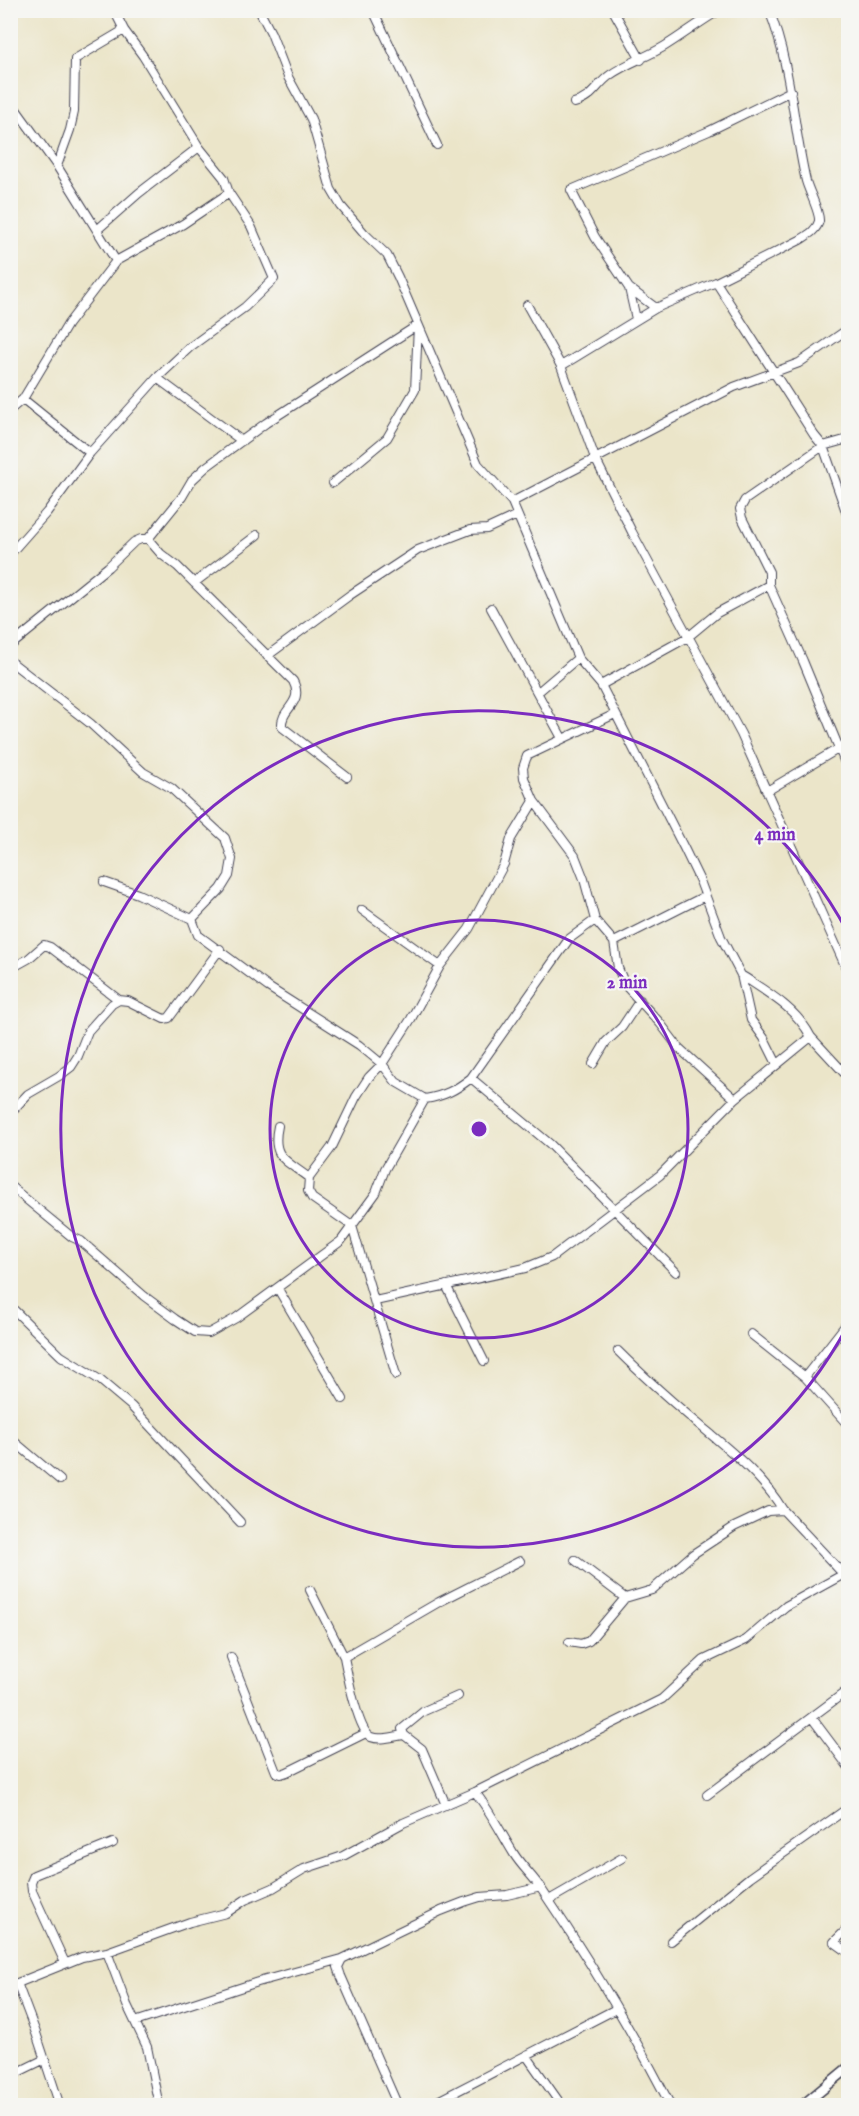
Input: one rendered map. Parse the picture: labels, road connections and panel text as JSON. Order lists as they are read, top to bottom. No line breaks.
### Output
{"rings":["4 min","2 min"]}
